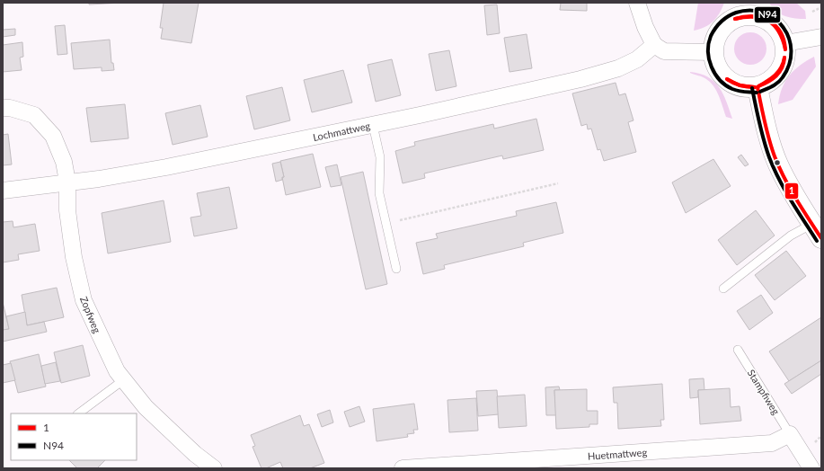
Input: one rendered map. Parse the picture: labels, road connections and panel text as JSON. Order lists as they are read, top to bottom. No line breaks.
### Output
{"streets":{"street":["Lochmattweg","Zopfweg","Huetmattweg"],"lane":["Stampfiweg"]},"crossings":[["Lochmattweg","Zopfweg"],["Stampfiweg","Huetmattweg"]],"lines":["transit line N94","transit line 1"],"legend":["1","N94"]}
